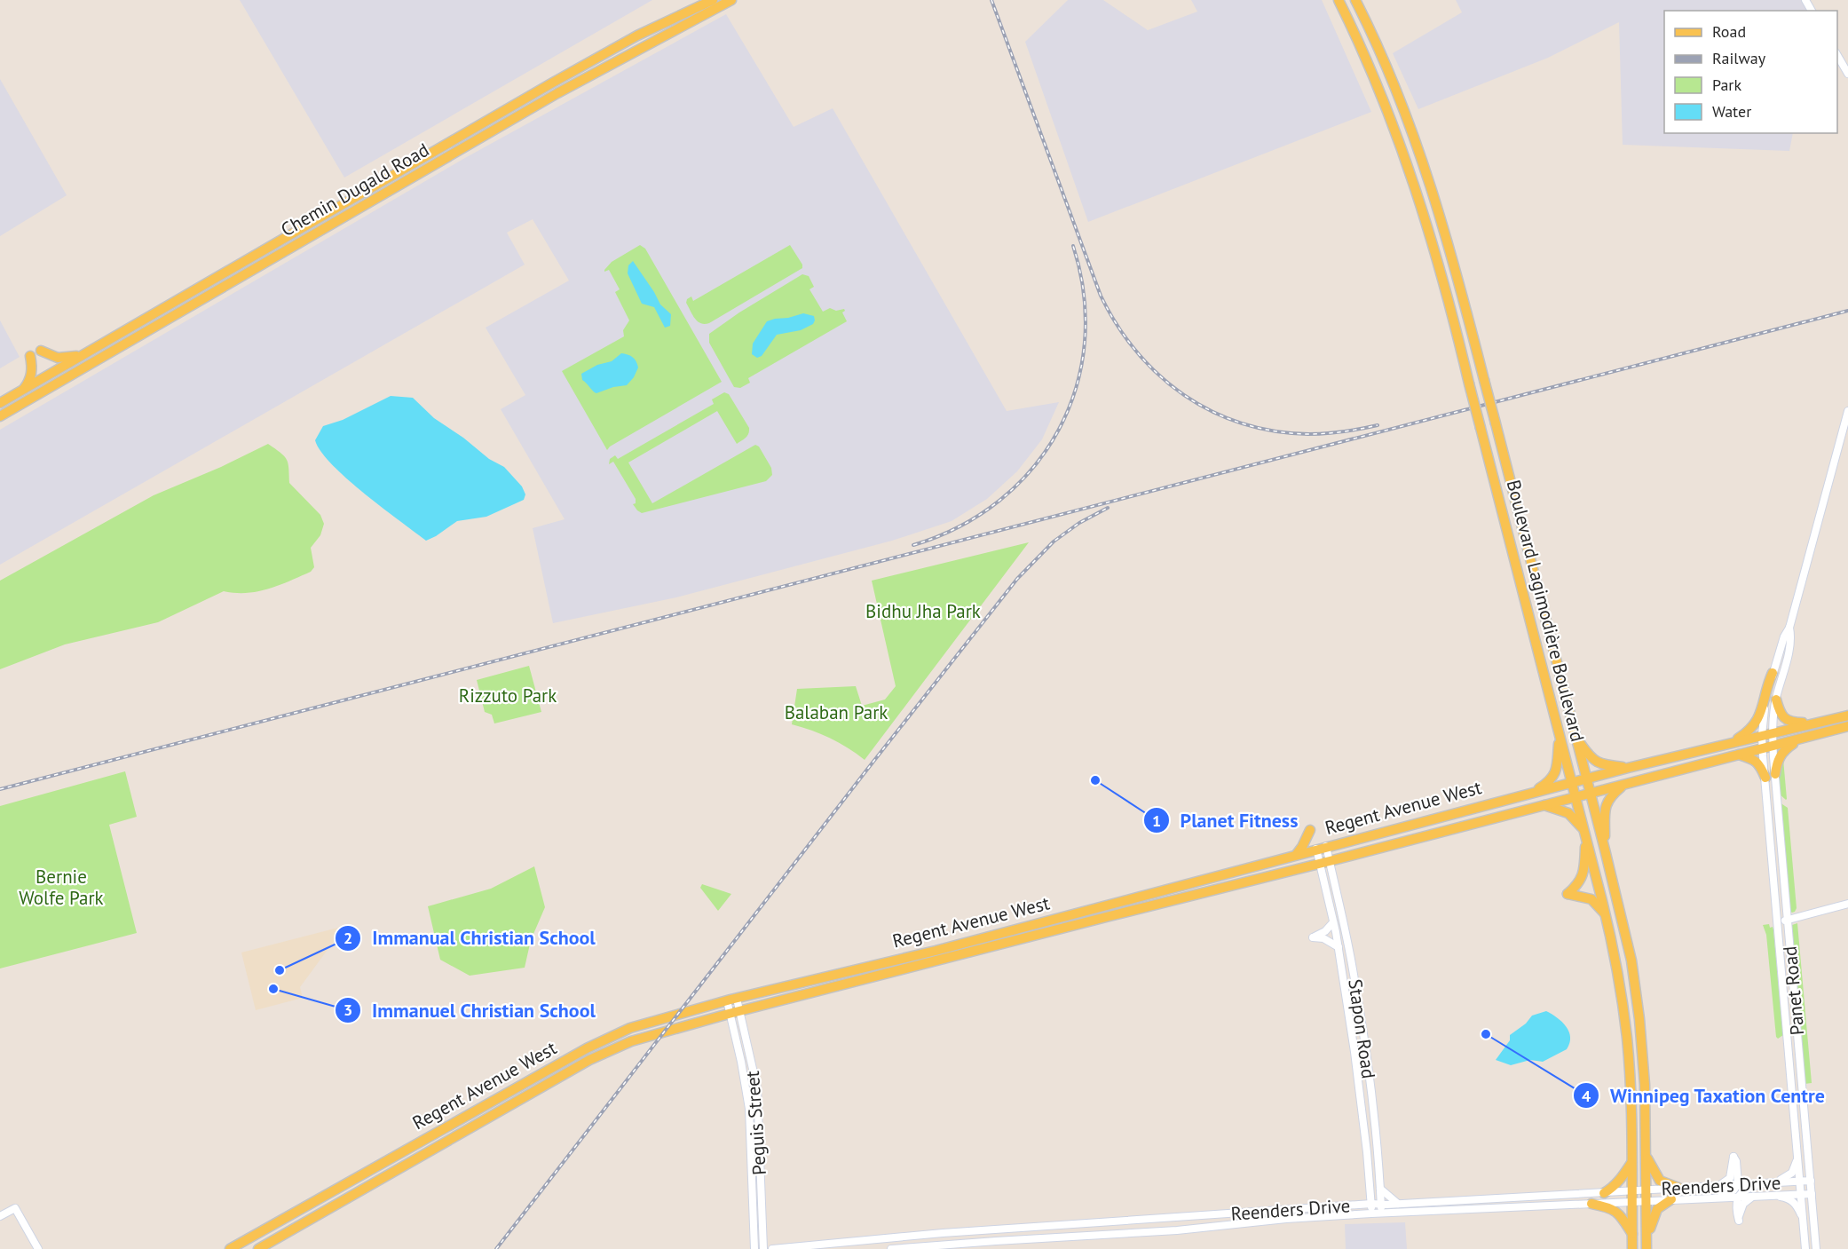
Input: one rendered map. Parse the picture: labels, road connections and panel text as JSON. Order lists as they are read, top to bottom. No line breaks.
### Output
{"streets":{"main road":["Chemin Dugald Road","Boulevard Lagimodière Boulevard","Regent Avenue West"],"street":["Panet Road","Stapon Road","Peguis Street","Reenders Drive"]},"crossings":[["Boulevard Lagimodière Boulevard","Regent Avenue West"],["Boulevard Lagimodière Boulevard","Reenders Drive"],["Regent Avenue West","Panet Road"],["Regent Avenue West","Stapon Road"],["Regent Avenue West","Peguis Street"],["Panet Road","Reenders Drive"],["Stapon Road","Reenders Drive"]],"parks":["Bidhu Jha Park","Rizzuto Park","Balaban Park","Bernie Wolfe Park"],"places":["Planet Fitness","Immanual Christian School","Immanuel Christian School","Winnipeg Taxation Centre"],"legend":["Road","Railway","Park","Water"]}
